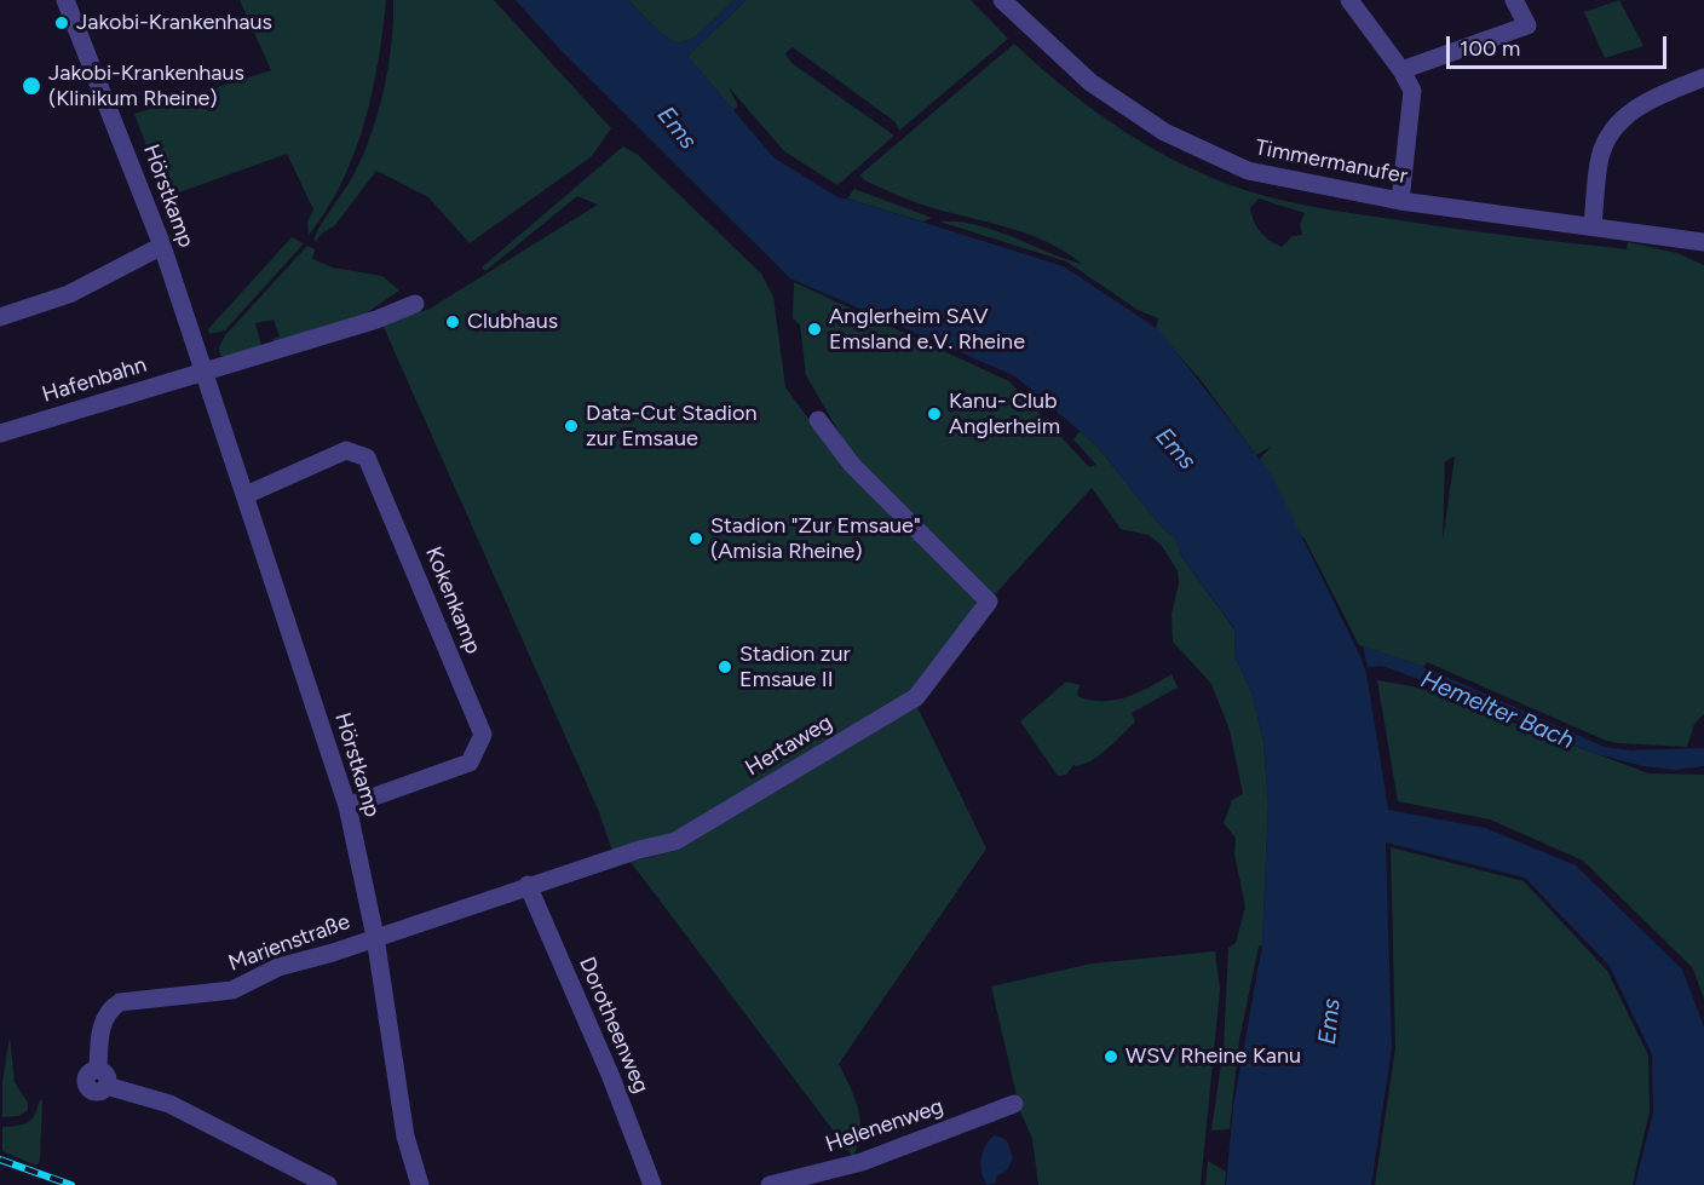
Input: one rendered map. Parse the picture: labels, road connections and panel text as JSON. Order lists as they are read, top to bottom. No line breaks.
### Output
{"streets":{"street":["Timmermanufer","Hörstkamp","Hafenbahn","Kokenkamp","Hertaweg","Marienstraße","Dorotheenweg","Helenenweg"]},"crossings":[["Hörstkamp","Hafenbahn"],["Hörstkamp","Kokenkamp"],["Hörstkamp","Hertaweg"],["Hörstkamp","Marienstraße"],["Hertaweg","Marienstraße"],["Hertaweg","Dorotheenweg"]],"water":["Ems","Hemelter Bach"],"places":["Jakobi-Krankenhaus","Jakobi-Krankenhaus (Klinikum Rheine)","Clubhaus","Anglerheim SAV Emsland e.V. Rheine","Kanu- Club Anglerheim","Data-Cut Stadion zur Emsaue","Stadion \"Zur Emsaue\" (Amisia Rheine)","Stadion zur Emsaue II","WSV Rheine Kanu"],"scale_bar":"100 m"}
